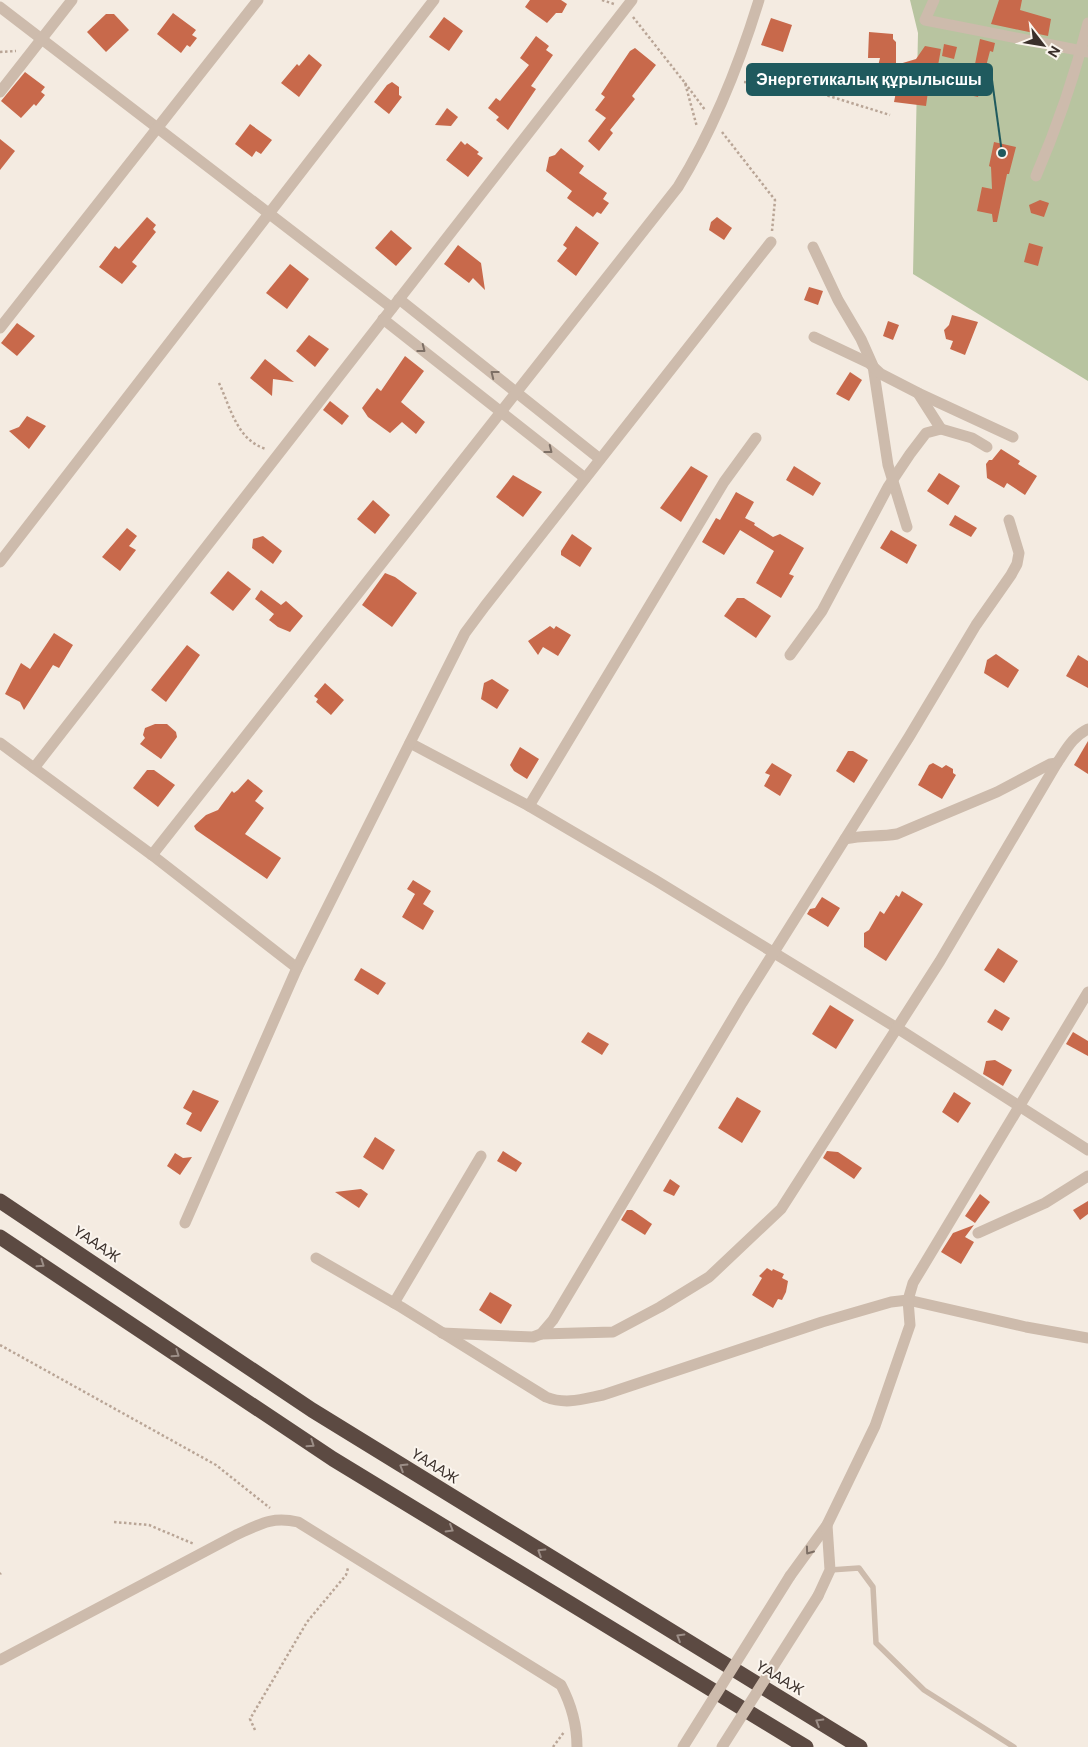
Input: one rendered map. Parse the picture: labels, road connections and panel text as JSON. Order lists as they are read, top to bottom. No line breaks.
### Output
{"streets":{"highway":["ҮАААЖ"]},"places":["Энергетикалық құрылысшы"],"north":"bottom right"}
